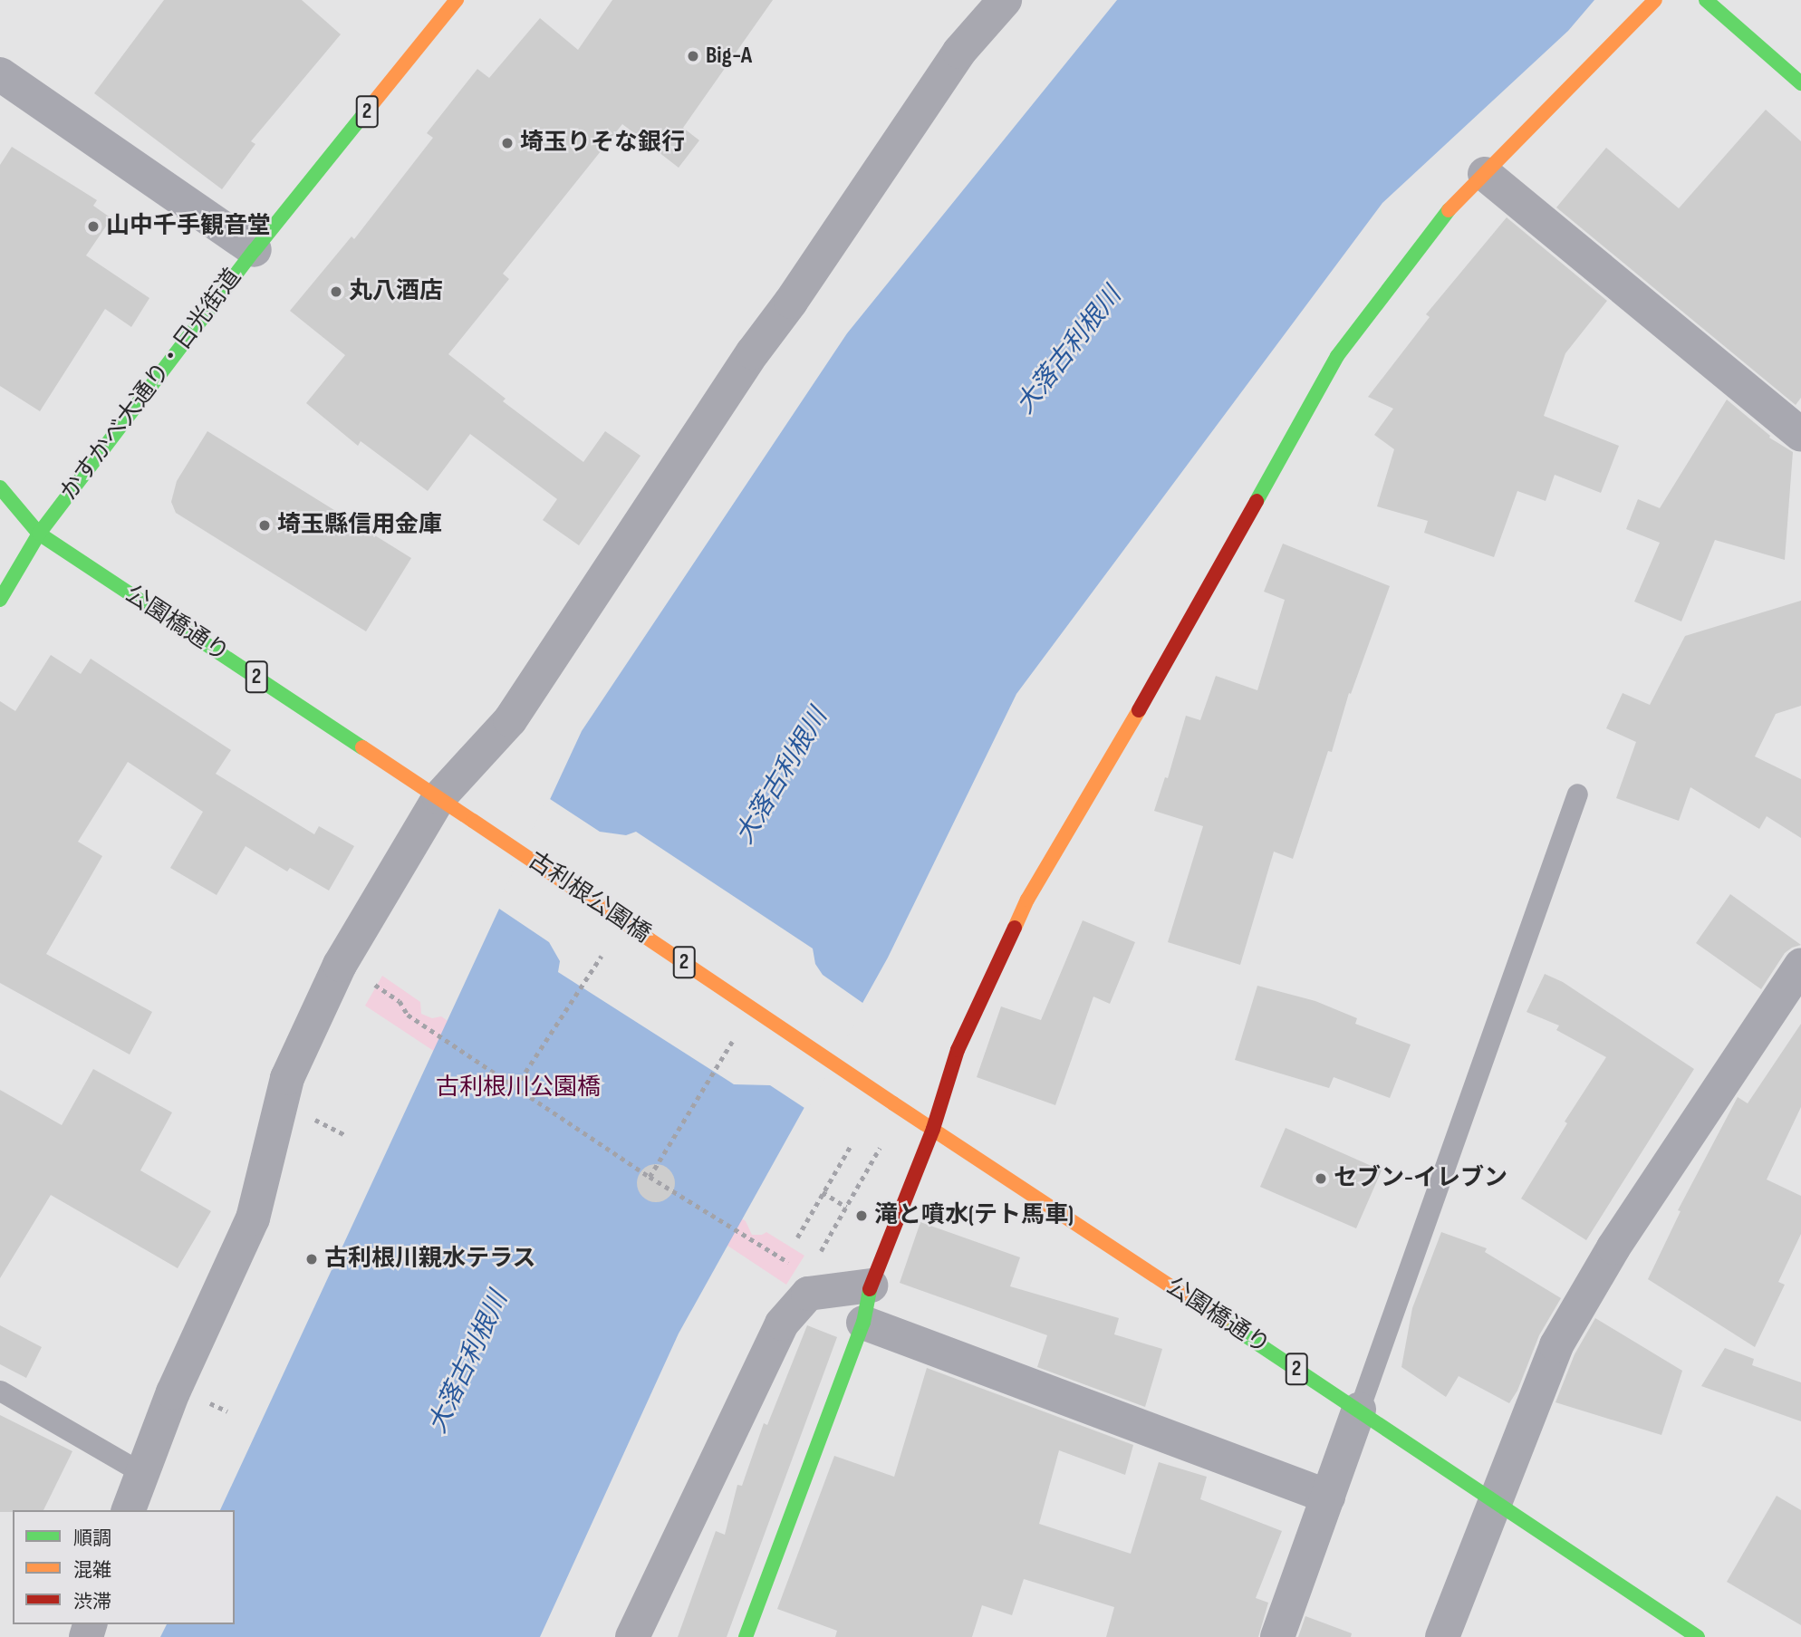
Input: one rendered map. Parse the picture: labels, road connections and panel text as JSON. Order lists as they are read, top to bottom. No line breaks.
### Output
{"streets":{"main road":["2","かすかべ大通り・日光街道","公園橋通り","古利根公園橋"]},"crossings":[["かすかべ大通り・日光街道","公園橋通り"],["公園橋通り","古利根公園橋"]],"water":["大落古利根川"],"parks":["古利根川公園橋"],"places":["Big-A","埼玉りそな銀行","山中千手観音堂","丸八酒店","埼玉縣信用金庫","セブン-イレブン","滝と噴水(テト馬車)","古利根川親水テラス"],"legend":["順調","混雑","渋滞"]}
